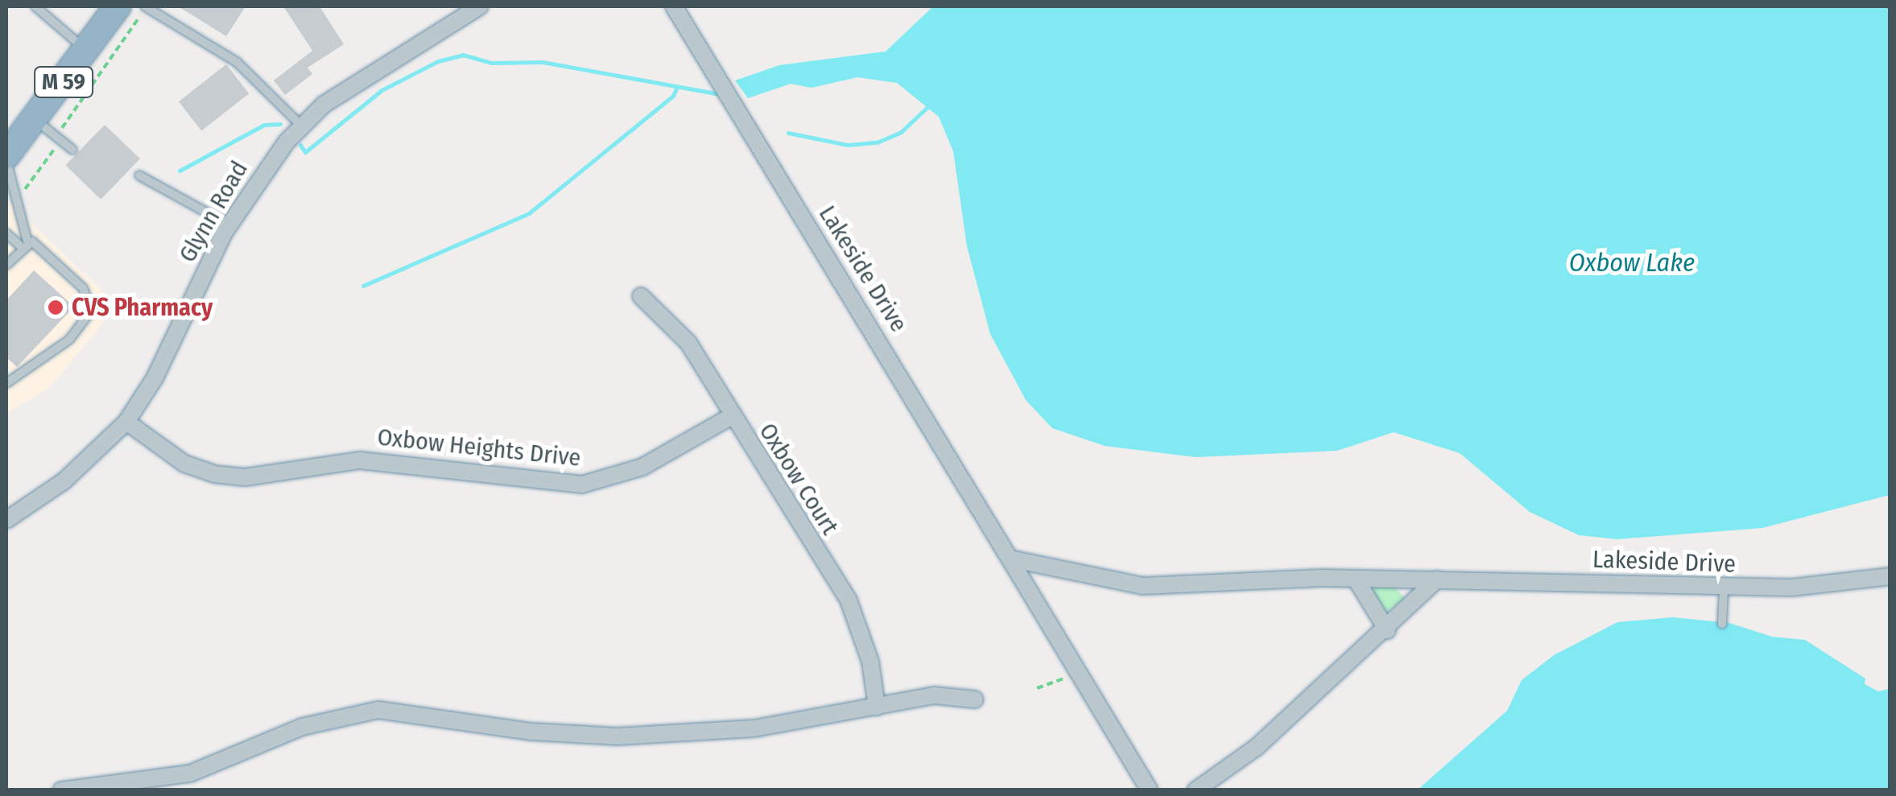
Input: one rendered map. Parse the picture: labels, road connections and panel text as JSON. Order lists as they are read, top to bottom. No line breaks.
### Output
{"streets":{"highway":["M 59"],"street":["Glynn Road","Lakeside Drive","Oxbow Heights Drive","Oxbow Court"]},"crossings":[["Glynn Road","Oxbow Heights Drive"],["Oxbow Heights Drive","Oxbow Court"]],"water":["Oxbow Lake"],"places":["CVS Pharmacy"]}
